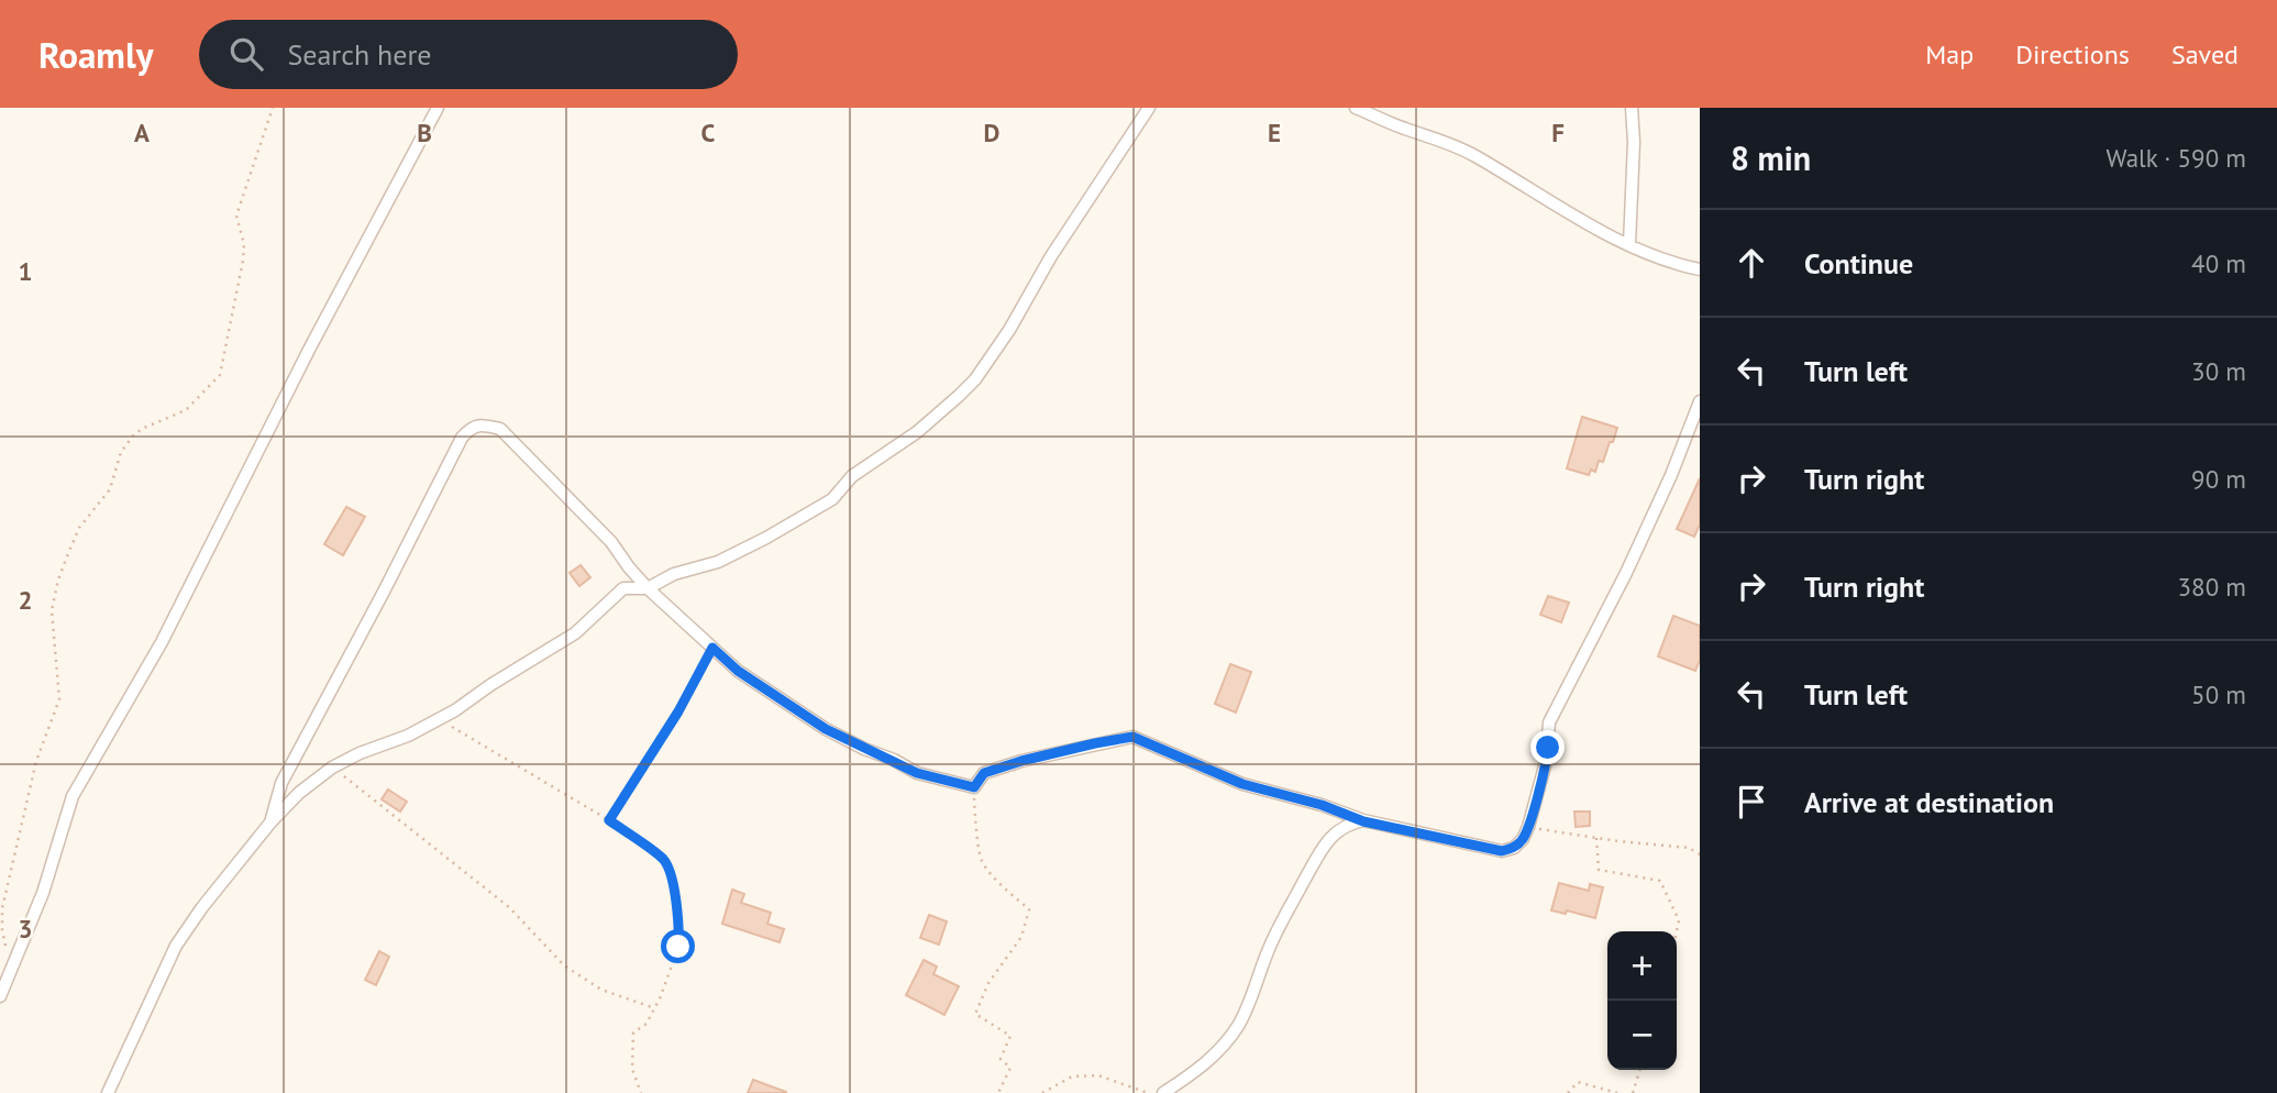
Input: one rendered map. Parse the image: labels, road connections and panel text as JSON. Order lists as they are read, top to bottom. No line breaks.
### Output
{"page":{"header":"Roamly","search":"Search here","nav":["Map","Directions","Saved"],"heading":["8 min","Walk · 590 m"],"list":[["Continue","40 m"],["Turn left","30 m"],["Turn right","90 m"],["Turn right","380 m"],["Turn left","50 m"],"Arrive at destination"],"map_buttons":["+","−"]},"grid":{"columns":["A","B","C","D","E","F"],"rows":["1","2","3"]}}
